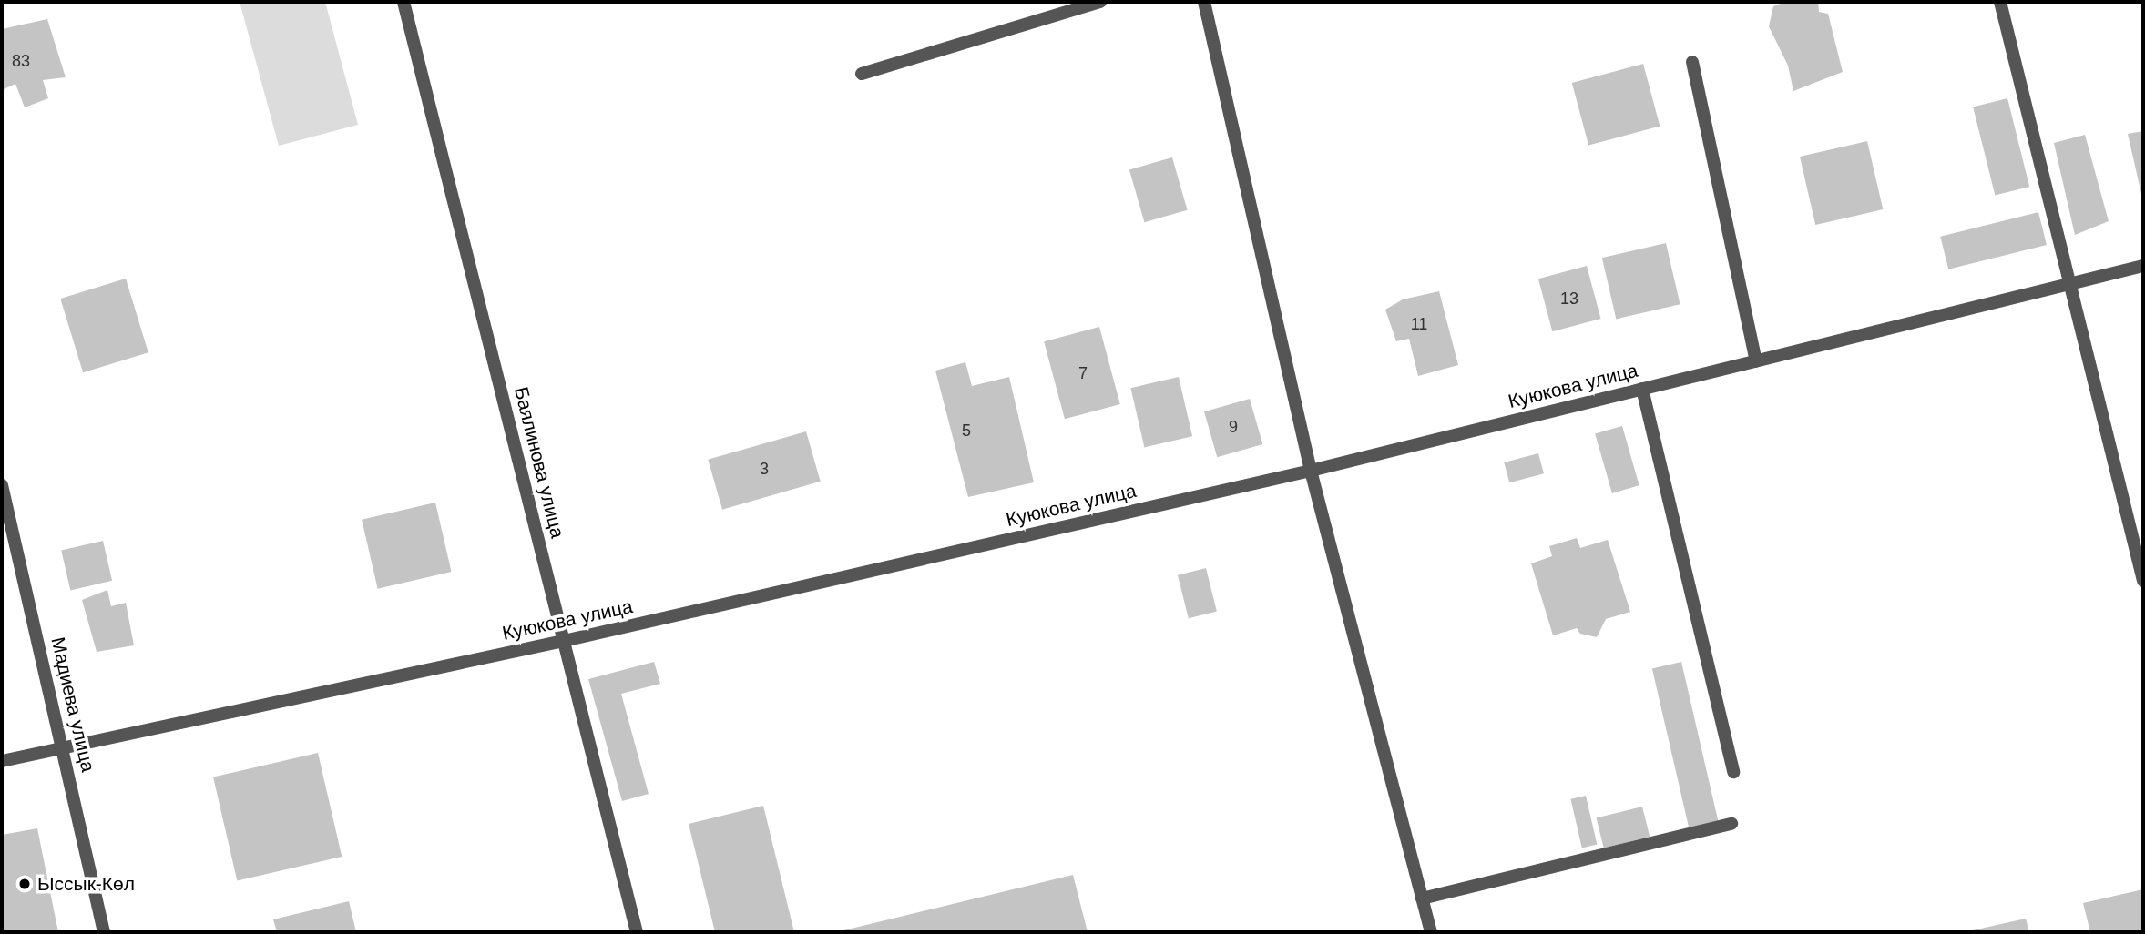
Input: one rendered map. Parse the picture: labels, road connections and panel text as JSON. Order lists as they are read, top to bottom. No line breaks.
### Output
{"streets":{"street":["Куюкова улица","Баялинова улица","Мадиева улица"]},"crossings":[["Куюкова улица","Баялинова улица"],["Куюкова улица","Мадиева улица"]],"places":["Ыссык-Көл"],"house_numbers":["83","13","11","7","9","5","3"]}
